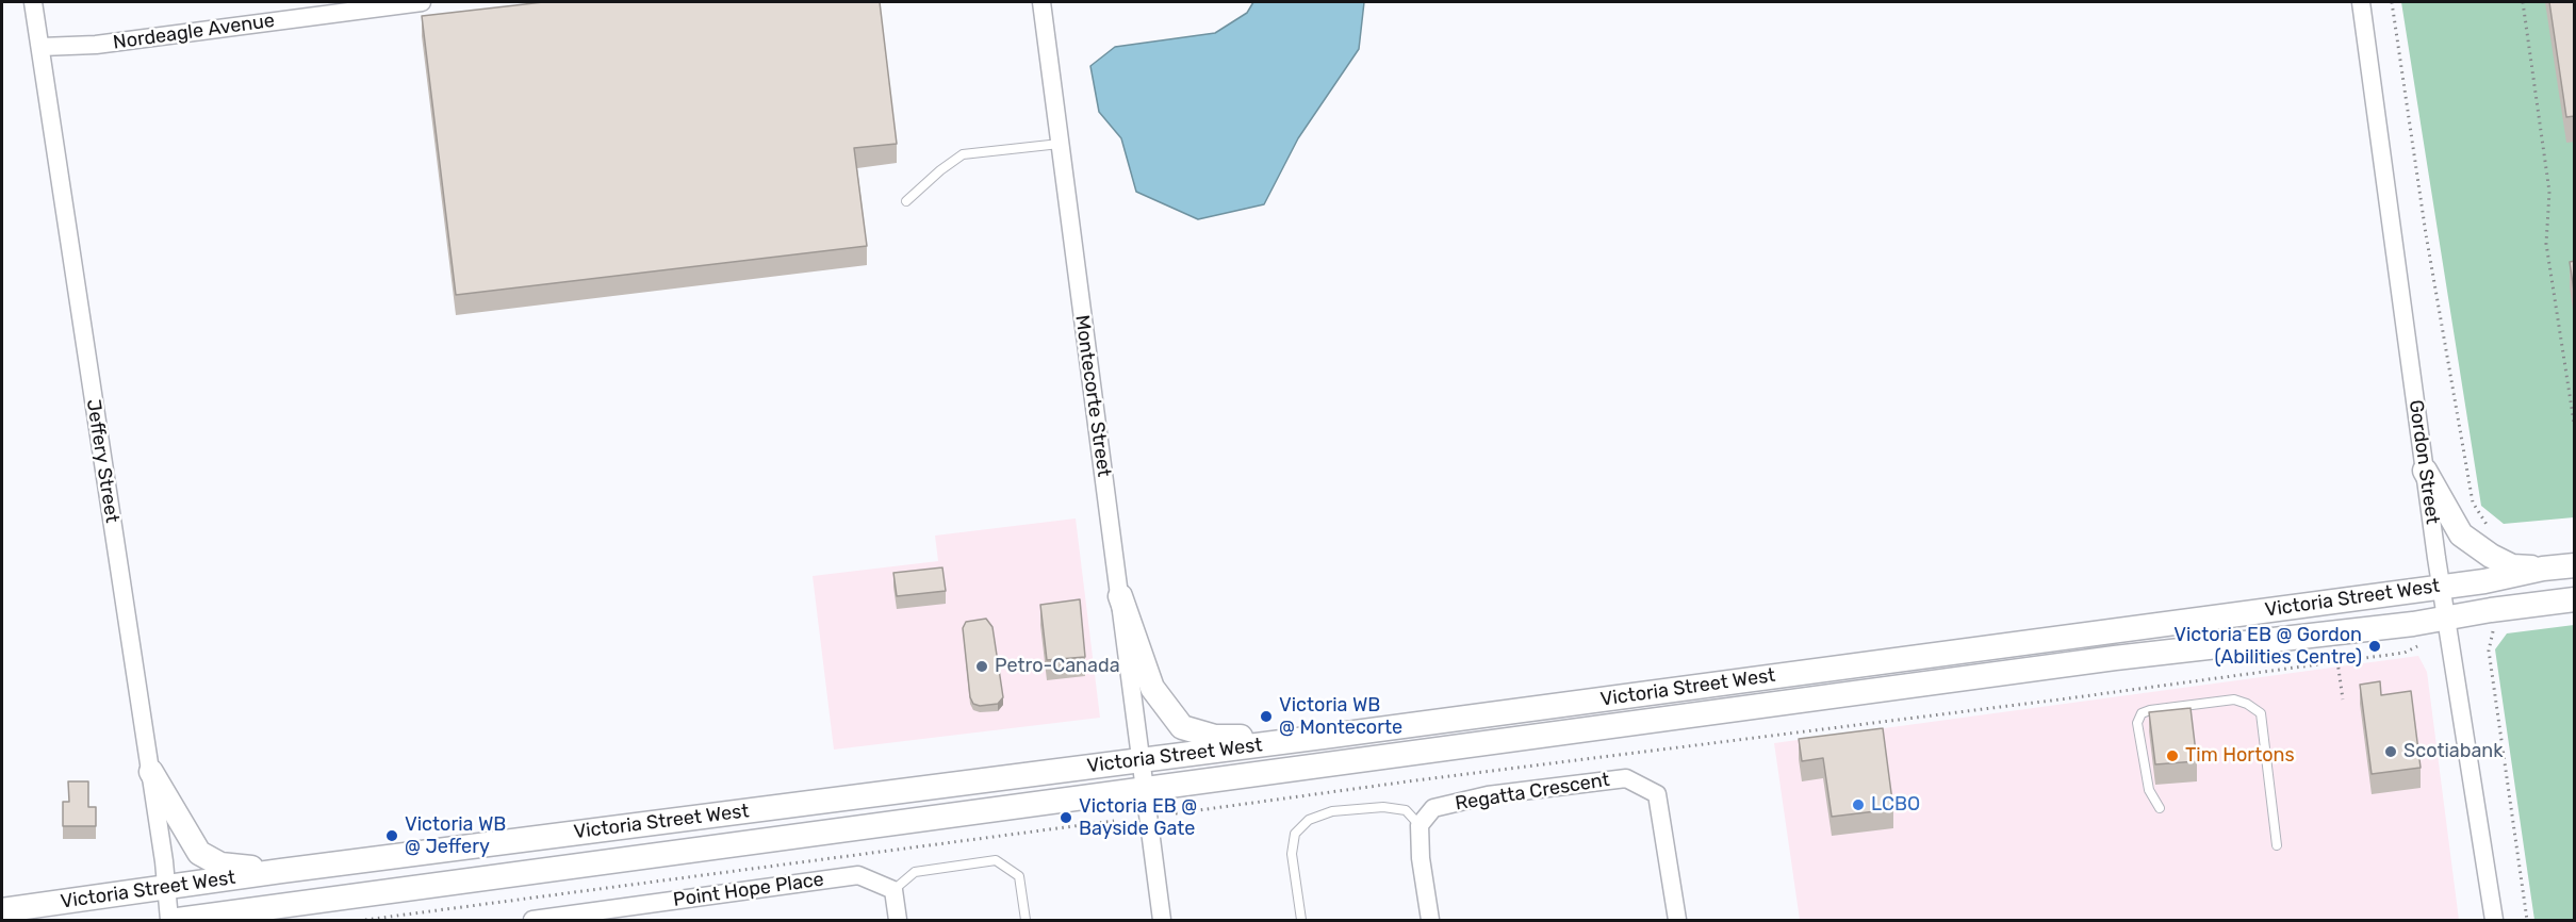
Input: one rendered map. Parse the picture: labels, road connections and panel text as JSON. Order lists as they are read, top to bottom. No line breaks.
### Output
{"streets":{"main road":["Victoria Street West"],"street":["Nordeagle Avenue","Montecorte Street","Jeffery Street","Gordon Street","Regatta Crescent","Point Hope Place"]},"crossings":[["Nordeagle Avenue","Jeffery Street"],["Montecorte Street","Victoria Street West"],["Jeffery Street","Victoria Street West"],["Gordon Street","Victoria Street West"]],"places":["Victoria EB @ Gordon (Abilities Centre)","Petro-Canada","Victoria WB @ Montecorte","Scotiabank","Tim Hortons","LCBO","Victoria EB @ Bayside Gate","Victoria WB @ Jeffery"]}
